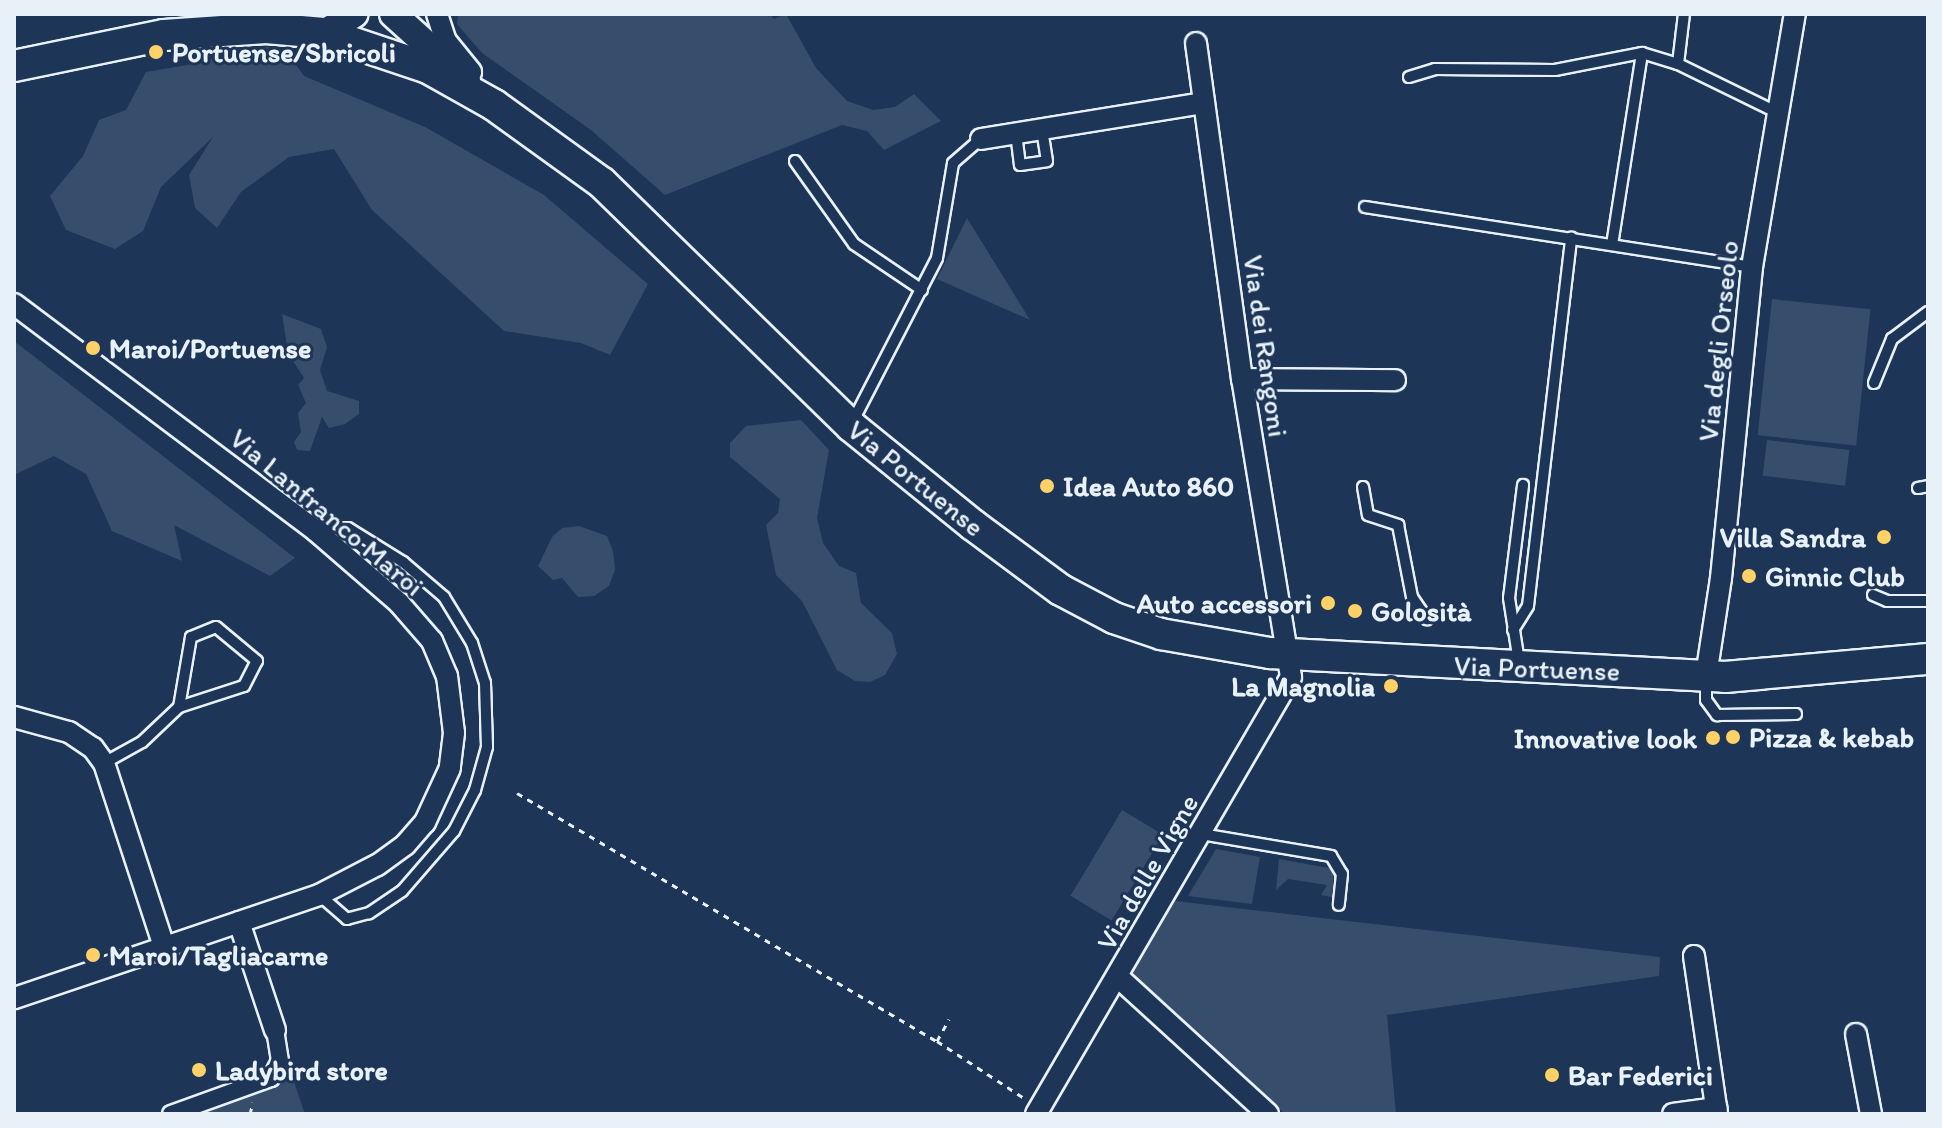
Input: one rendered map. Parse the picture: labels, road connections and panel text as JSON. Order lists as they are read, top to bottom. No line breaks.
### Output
{"streets":{"main road":["Via Portuense"],"street":["Via degli Orseolo","Via dei Rangoni","Via Lanfranco Maroi","Via delle Vigne"]},"crossings":[["Via degli Orseolo","Via Portuense"],["Via dei Rangoni","Via Portuense"],["Via dei Rangoni","Via delle Vigne"],["Via Portuense","Via delle Vigne"]],"places":["Portuense/Sbricoli","Maroi/Portuense","Idea Auto 860","Villa Sandra","Ginnic Club","Auto accessori","Golosità","La Magnolia","Pizza & kebab","Innovative look","Maroi/Tagliacarne","Ladybird store","Bar Federici"]}
